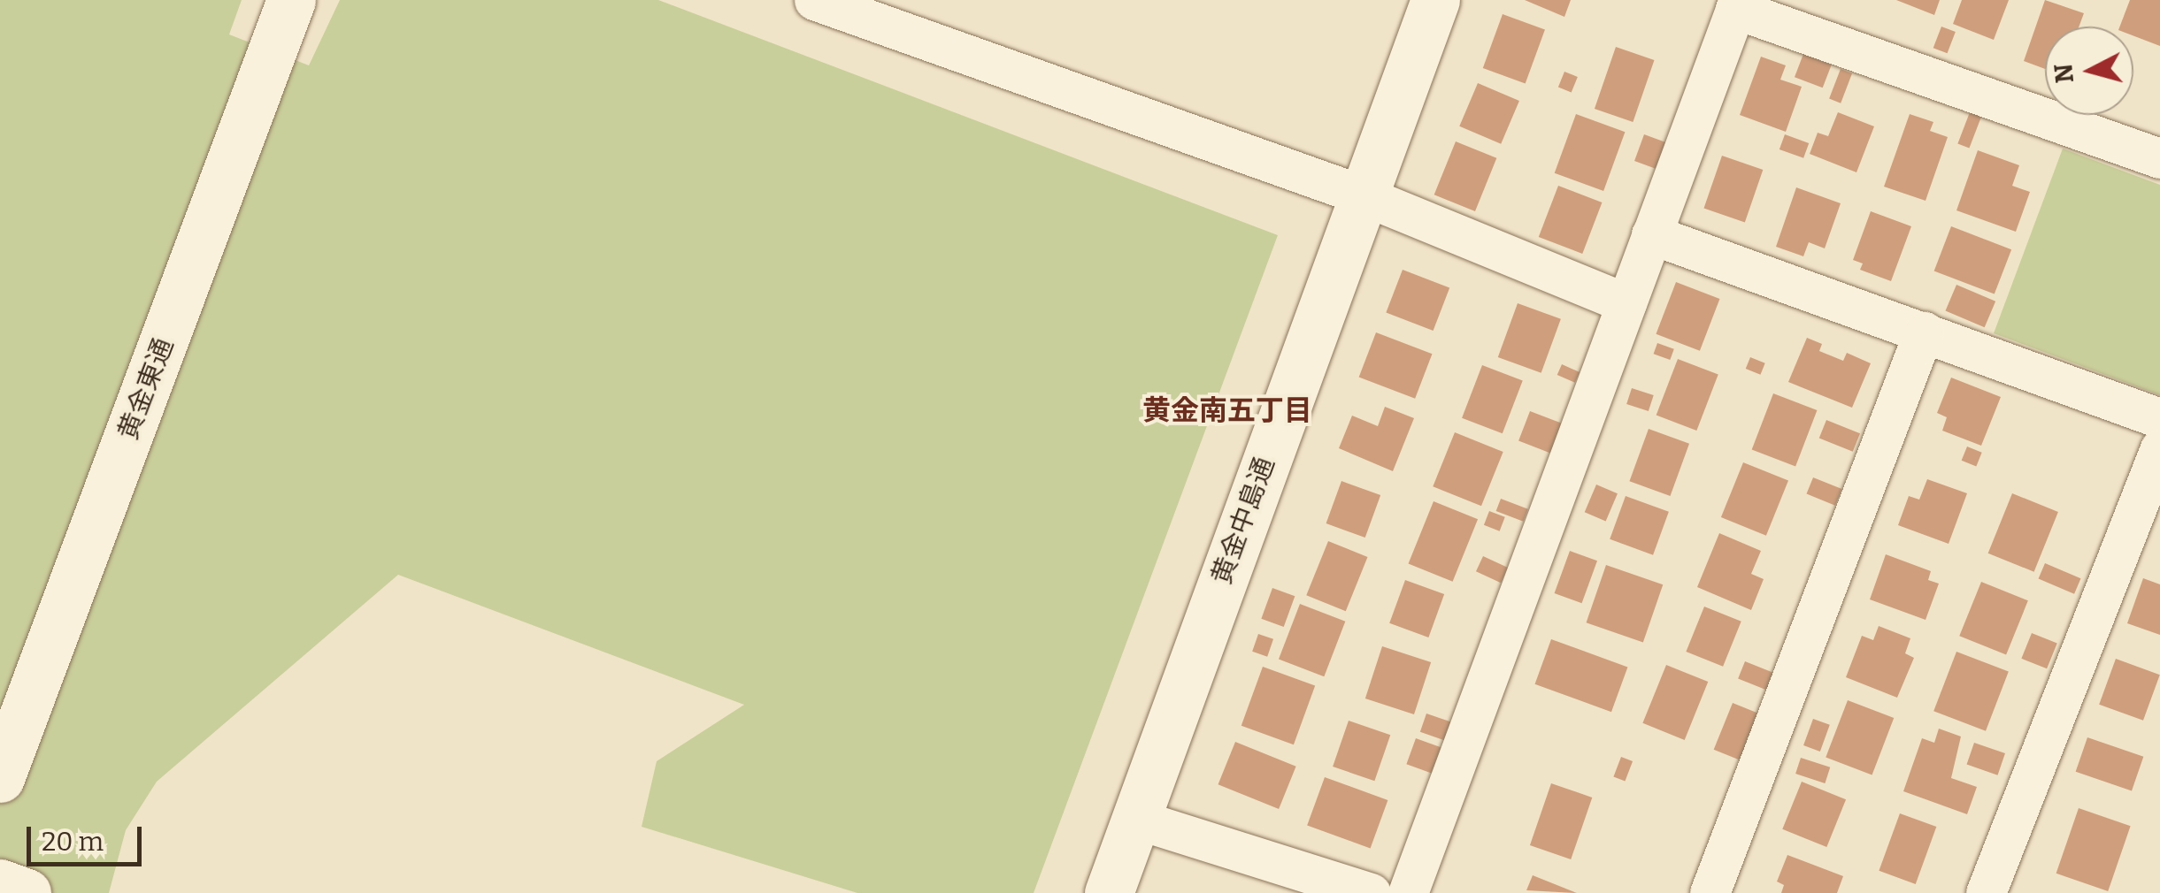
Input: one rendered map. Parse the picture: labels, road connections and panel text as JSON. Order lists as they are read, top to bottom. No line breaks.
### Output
{"streets":{"street":["黄金東通","黄金中島通"]},"districts":["黄金南五丁目"],"scale_bar":"20 m","north":"left"}
